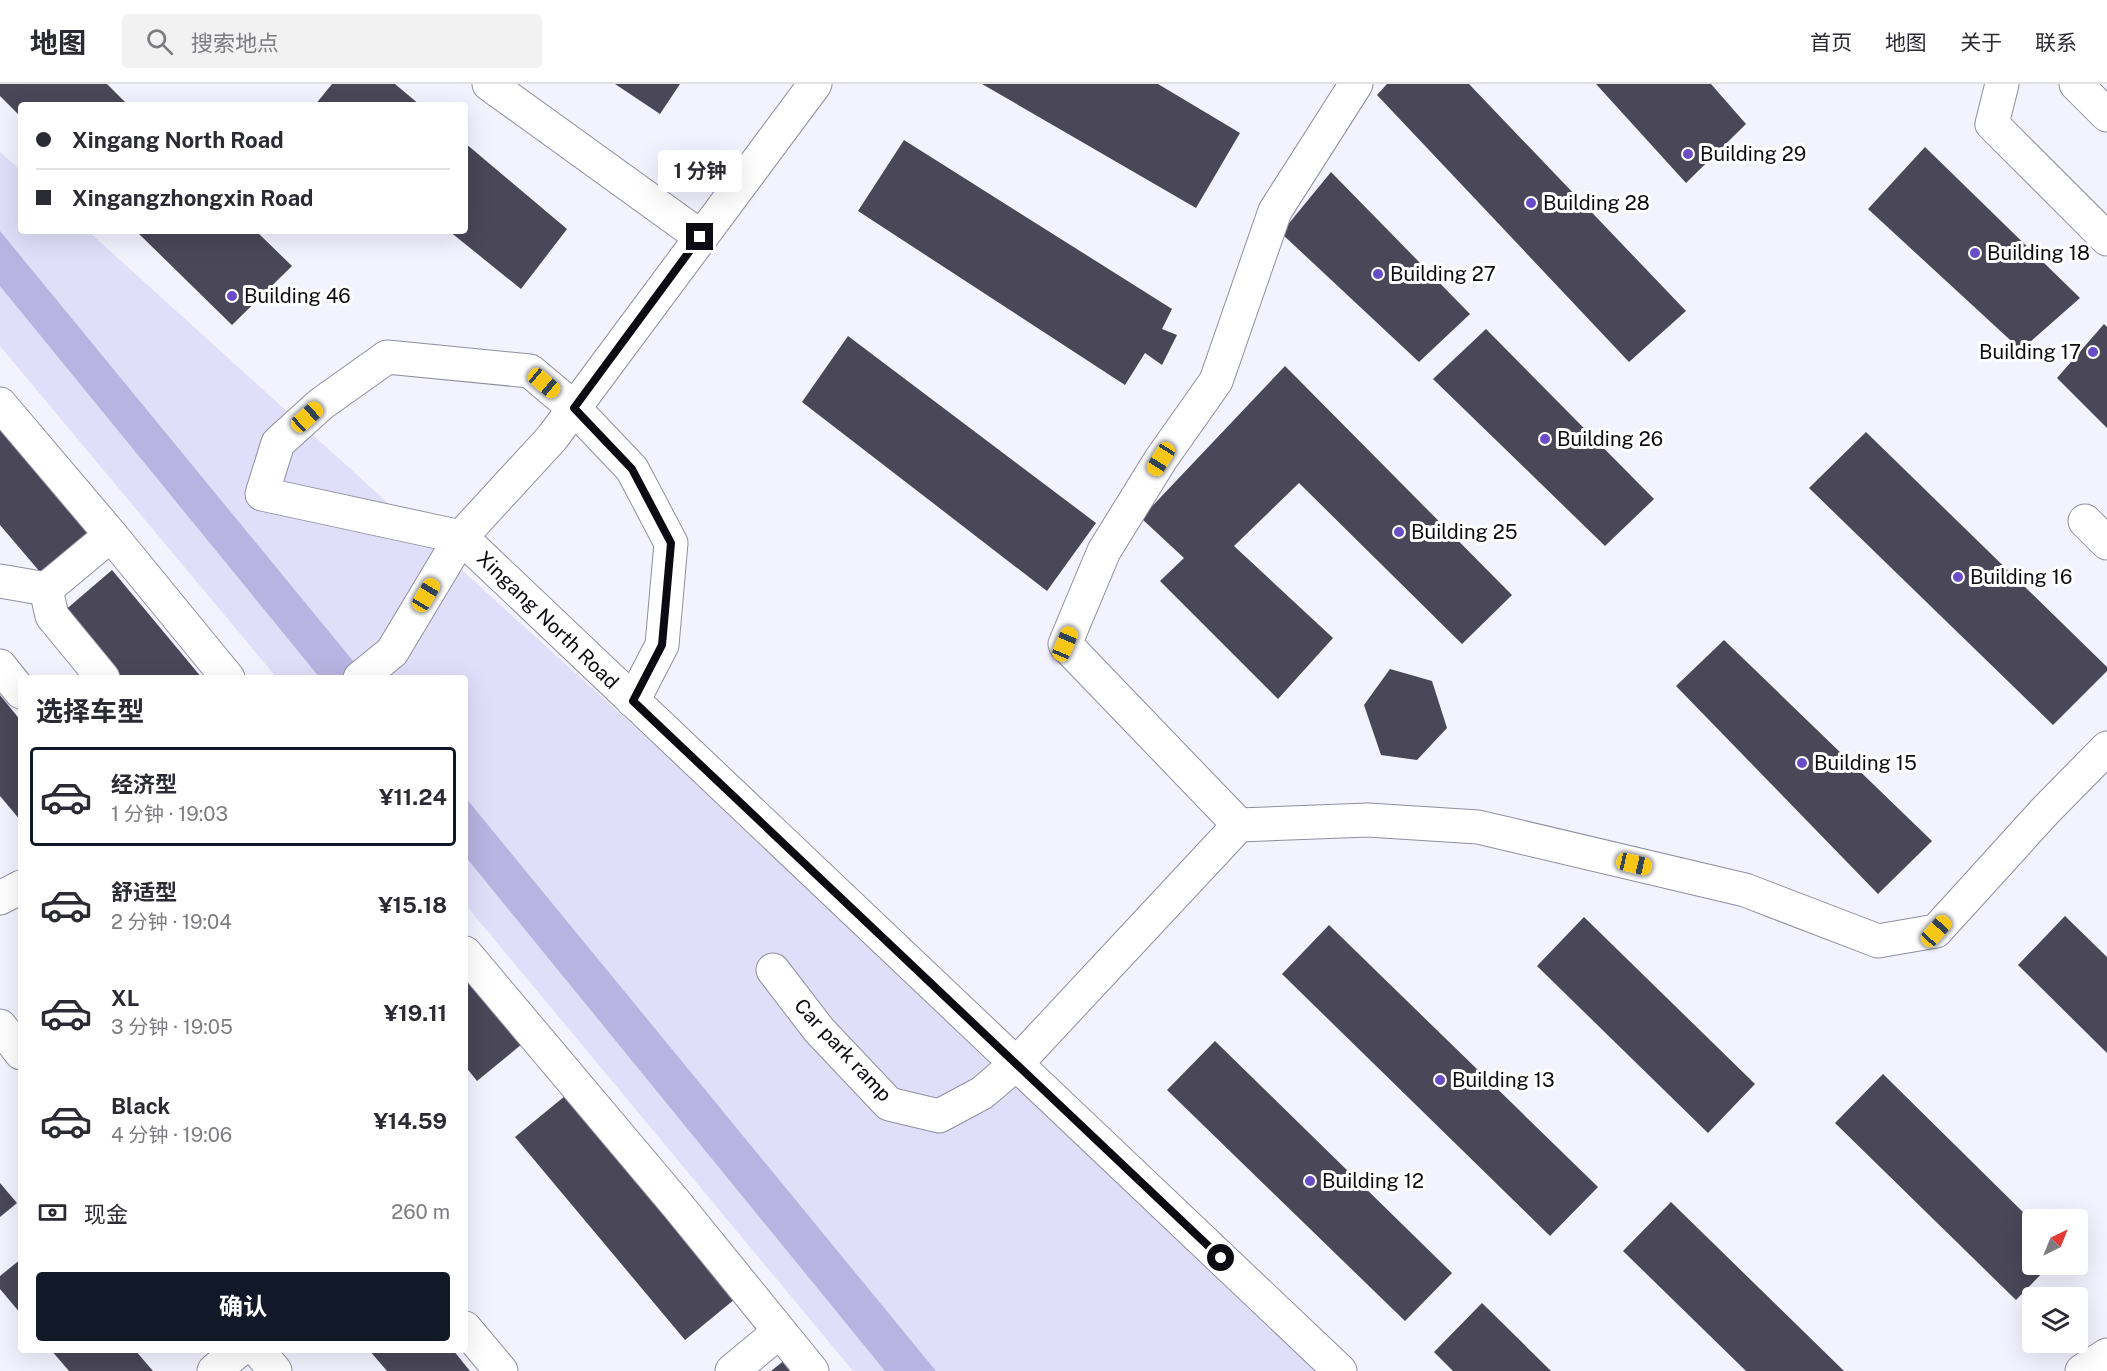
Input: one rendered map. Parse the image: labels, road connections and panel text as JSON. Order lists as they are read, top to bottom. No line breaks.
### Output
{"streets":{"street":["Xingang North Road","Car park ramp"]},"crossings":[["Xingang North Road","Car park ramp"]],"places":["Building 29","Building 28","Building 18","Building 27","Building 46","Building 17","Building 26","Building 25","Building 16","Building 15","Building 13","Building 12"],"north":"top right","page":{"header":"地图","search":"搜索地点","nav":["首页","地图","关于","联系"],"banner":["Xingang North Road","Xingangzhongxin Road"],"bubble":"1 分钟","heading":"选择车型","list":[{"name":"经济型","note":"1 分钟 · 19:03","value":"¥11.24"},{"name":"舒适型","note":"2 分钟 · 19:04","value":"¥15.18"},{"name":"XL","note":"3 分钟 · 19:05","value":"¥19.11"},{"name":"Black","note":"4 分钟 · 19:06","value":"¥14.59"}],"pay":["现金","260 m"],"buttons":"确认"}}
